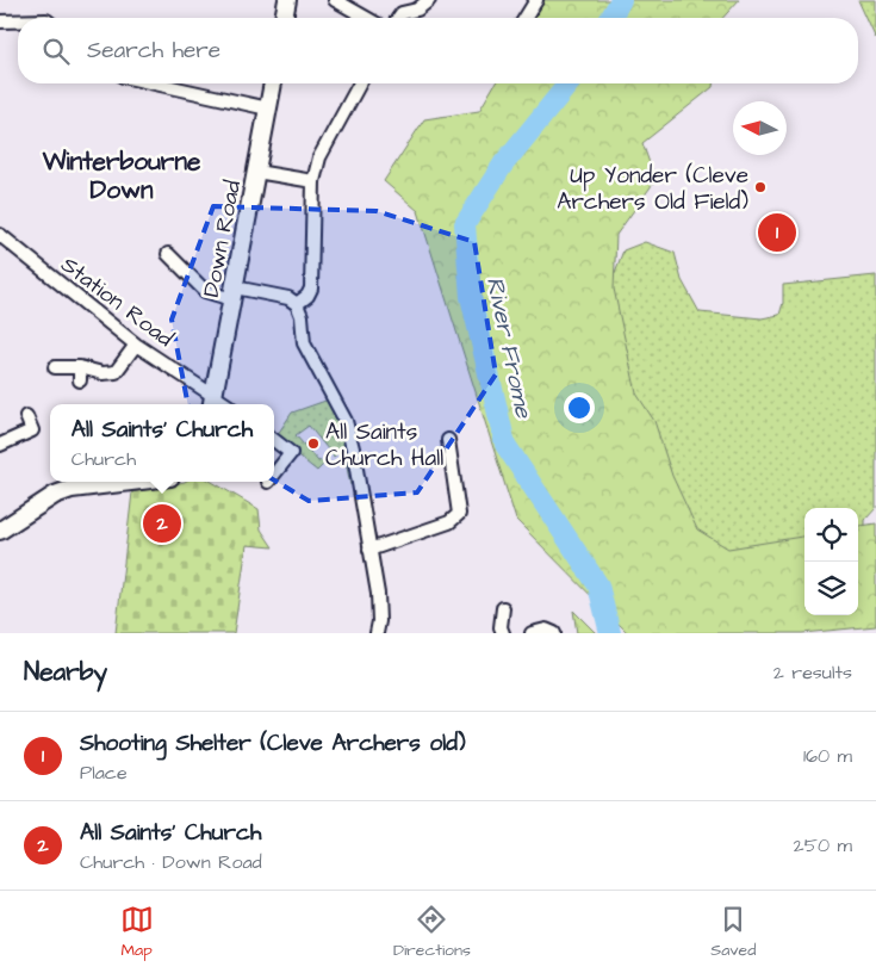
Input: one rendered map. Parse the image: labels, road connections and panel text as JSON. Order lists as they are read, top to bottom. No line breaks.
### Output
{"streets":{"street":["Down Road","Station Road"]},"crossings":[["Down Road","Station Road"]],"districts":["Winterbourne Down"],"water":["River Frome"],"places":["Up Yonder (Cleve Archers Old Field)","All Saints Church Hall"],"north":"left","page":{"search":"Search here","pins":["1","2"],"popup":["All Saints' Church","Church"],"heading":["Nearby","2 results"],"list":[{"mark":"1","name":"Shooting Shelter (Cleve Archers old)","note":"Place","value":"160 m"},{"mark":"2","name":"All Saints' Church","note":"Church · Down Road","value":"250 m"}],"nav":["Map","Directions","Saved"]}}
